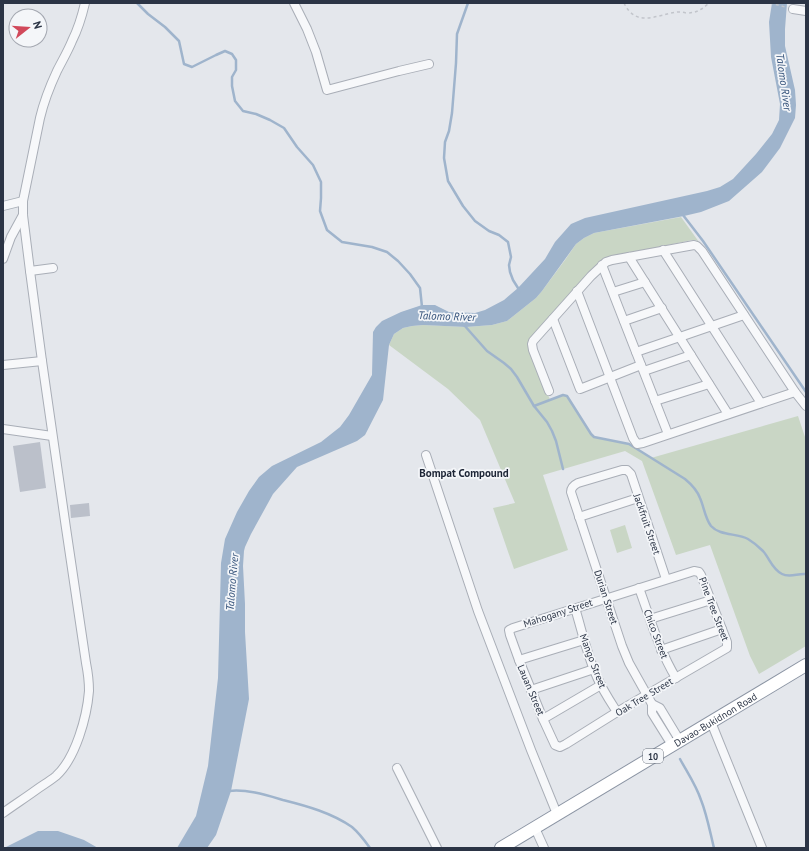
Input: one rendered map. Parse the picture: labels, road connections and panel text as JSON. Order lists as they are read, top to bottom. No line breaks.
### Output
{"streets":{"highway":["Davao-Bukidnon Road","10"],"street":["Jackfruit Street","Durian Street","Pine Tree Street","Mahogany Street","Chico Street","Mango Street","Lauan Street","Oak Tree Street"]},"crossings":[["Jackfruit Street","Durian Street"],["Jackfruit Street","Mahogany Street"],["Durian Street","Mahogany Street"],["Durian Street","Oak Tree Street"],["Durian Street","Davao-Bukidnon Road"],["Pine Tree Street","Mahogany Street"],["Pine Tree Street","Oak Tree Street"],["Mahogany Street","Chico Street"],["Mahogany Street","Mango Street"],["Mahogany Street","Lauan Street"],["Chico Street","Oak Tree Street"],["Mango Street","Oak Tree Street"],["Lauan Street","Oak Tree Street"]],"districts":["Bompat Compound"],"water":["Talomo River"],"north":"right"}
